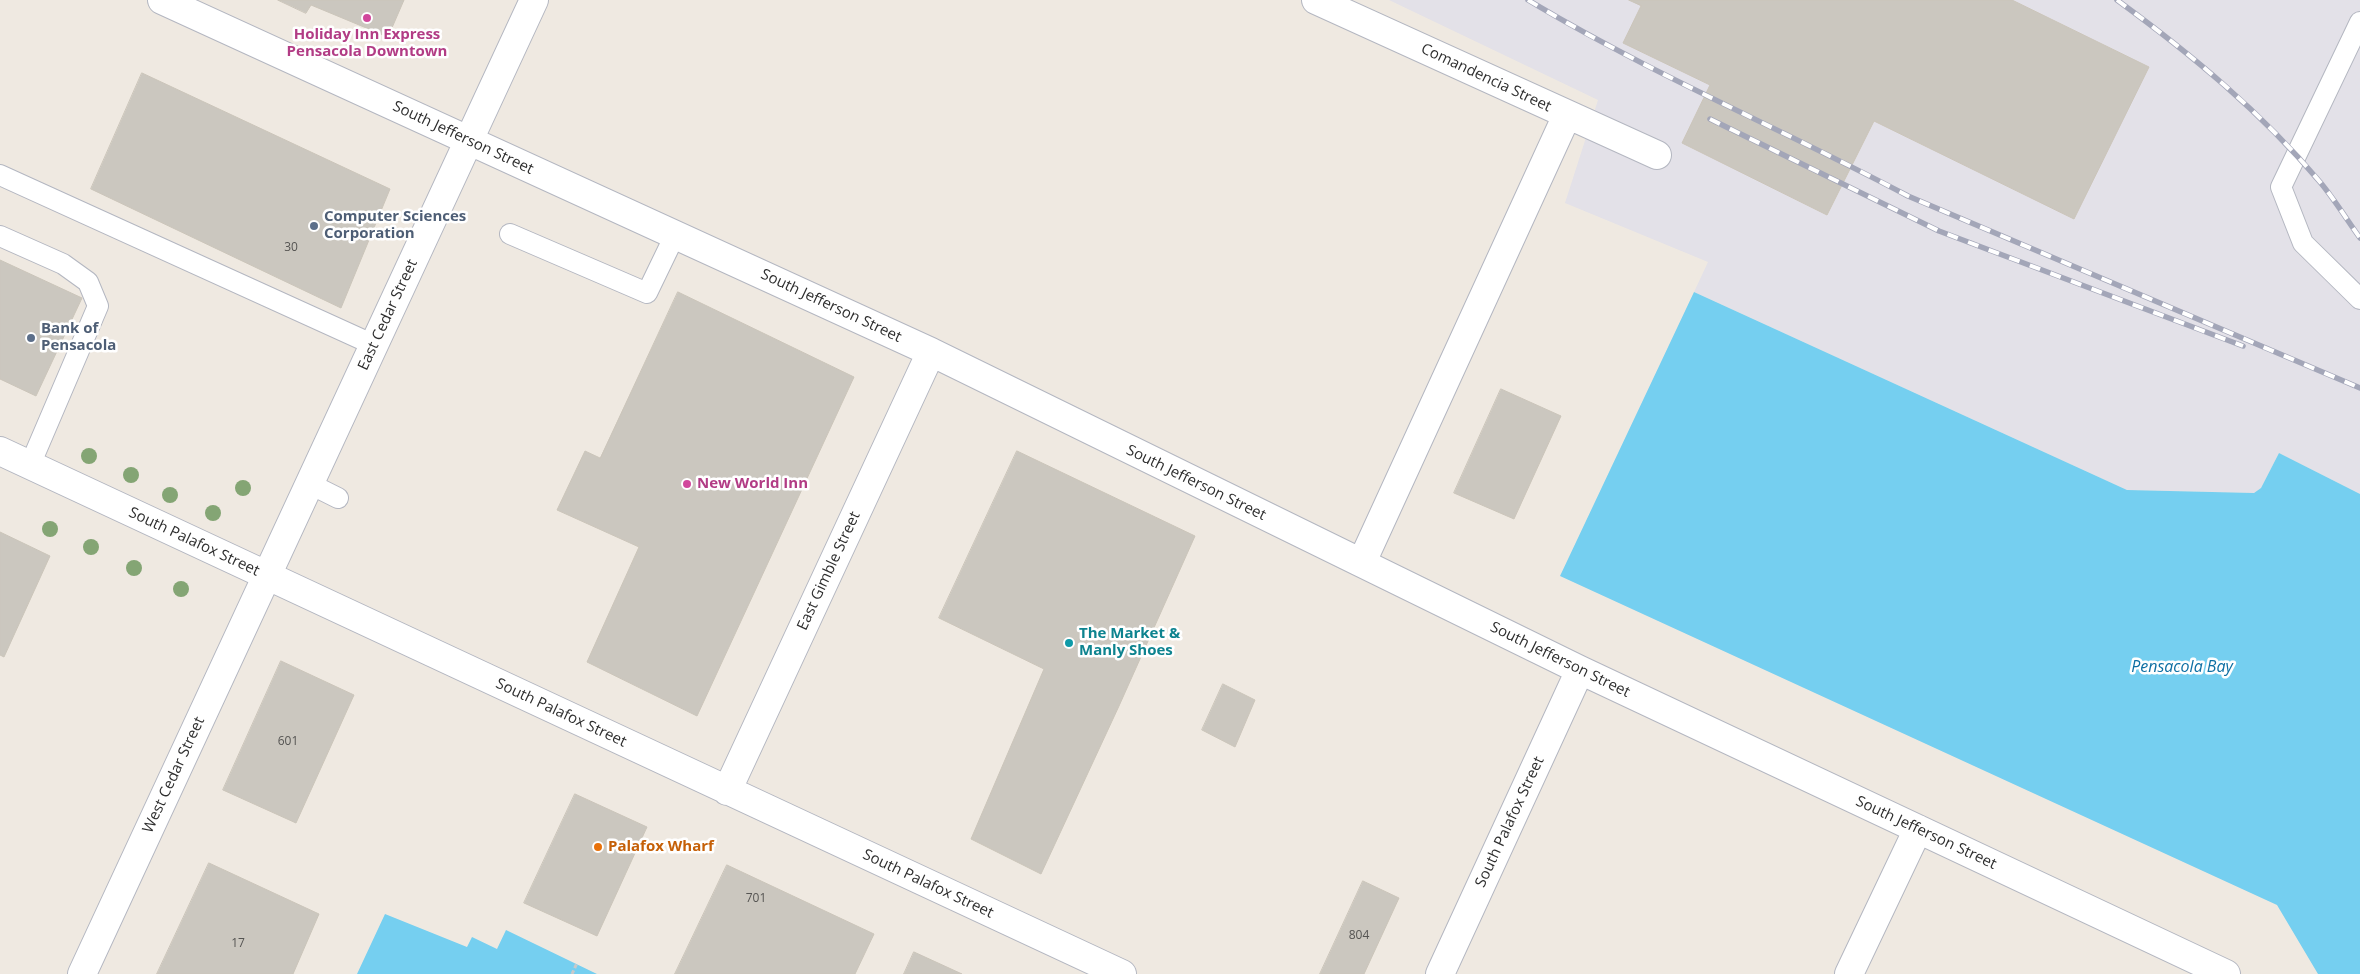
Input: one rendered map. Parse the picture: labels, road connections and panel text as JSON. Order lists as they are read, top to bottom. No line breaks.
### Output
{"streets":{"street":["Comandencia Street","South Jefferson Street","East Cedar Street","South Palafox Street","East Gimble Street","West Cedar Street"]},"crossings":[["South Jefferson Street","East Cedar Street"],["South Jefferson Street","South Palafox Street"],["South Jefferson Street","East Gimble Street"],["East Cedar Street","South Palafox Street"],["East Cedar Street","West Cedar Street"],["South Palafox Street","East Gimble Street"],["South Palafox Street","West Cedar Street"]],"water":["Pensacola Bay"],"places":["Holiday Inn Express Pensacola Downtown","Computer Sciences Corporation","Bank of Pensacola","New World Inn","The Market & Manly Shoes","Palafox Wharf"],"house_numbers":["30","601","701","804","17"]}
